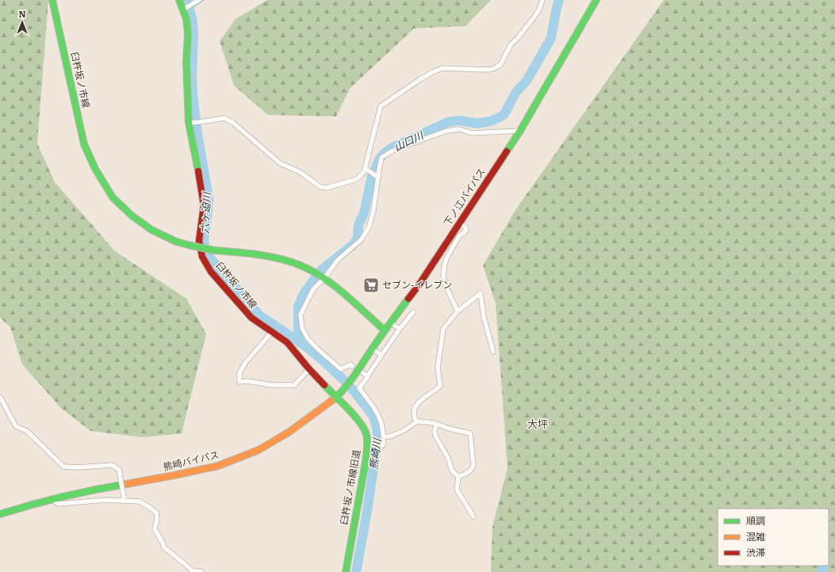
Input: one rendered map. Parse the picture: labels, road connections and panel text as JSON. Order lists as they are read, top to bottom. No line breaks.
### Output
{"streets":{"main road":["臼杵坂ノ市線","下ノ江バイパス","熊崎バイパス","臼杵坂ノ市線旧道"]},"crossings":[["臼杵坂ノ市線","下ノ江バイパス"],["臼杵坂ノ市線","熊崎バイパス"],["臼杵坂ノ市線","臼杵坂ノ市線旧道"],["下ノ江バイパス","熊崎バイパス"],["下ノ江バイパス","臼杵坂ノ市線旧道"],["熊崎バイパス","臼杵坂ノ市線旧道"]],"districts":["大坪"],"water":["山口川","六ヶ迫川","熊崎川"],"places":{"supermarket":["セブン-イレブン"]},"legend":["順調","混雑","渋滞"],"north":"top"}
